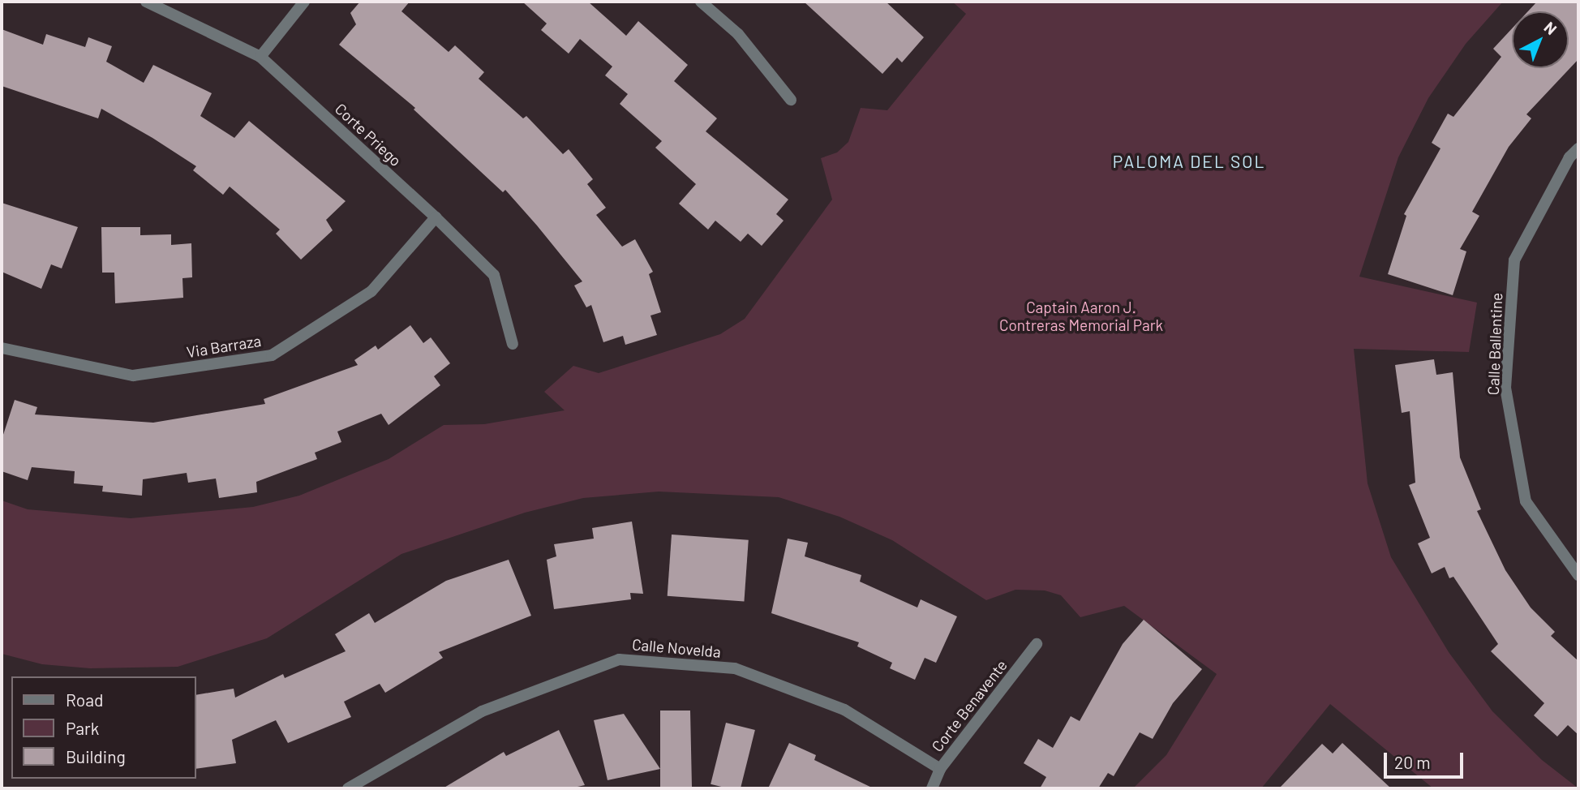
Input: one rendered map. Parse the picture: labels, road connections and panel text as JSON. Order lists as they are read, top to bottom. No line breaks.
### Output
{"streets":{"street":["Corte Priego","Calle Ballentine","Via Barraza","Calle Novelda","Corte Benavente"]},"crossings":[["Corte Priego","Via Barraza"],["Calle Novelda","Corte Benavente"]],"districts":["PALOMA DEL SOL"],"parks":["Captain Aaron J. Contreras Memorial Park"],"legend":["Road","Park","Building"],"scale_bar":"20 m","north":"top right"}
